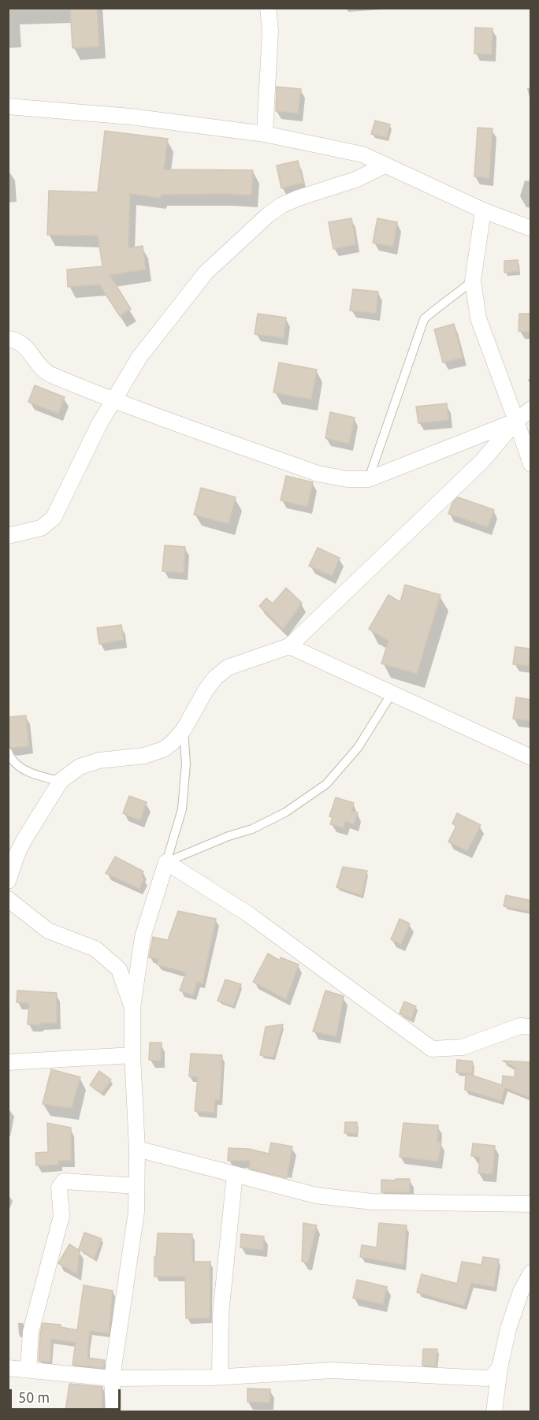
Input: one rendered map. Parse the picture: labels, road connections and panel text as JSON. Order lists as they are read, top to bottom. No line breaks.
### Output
{"scale_bar":"50 m"}
